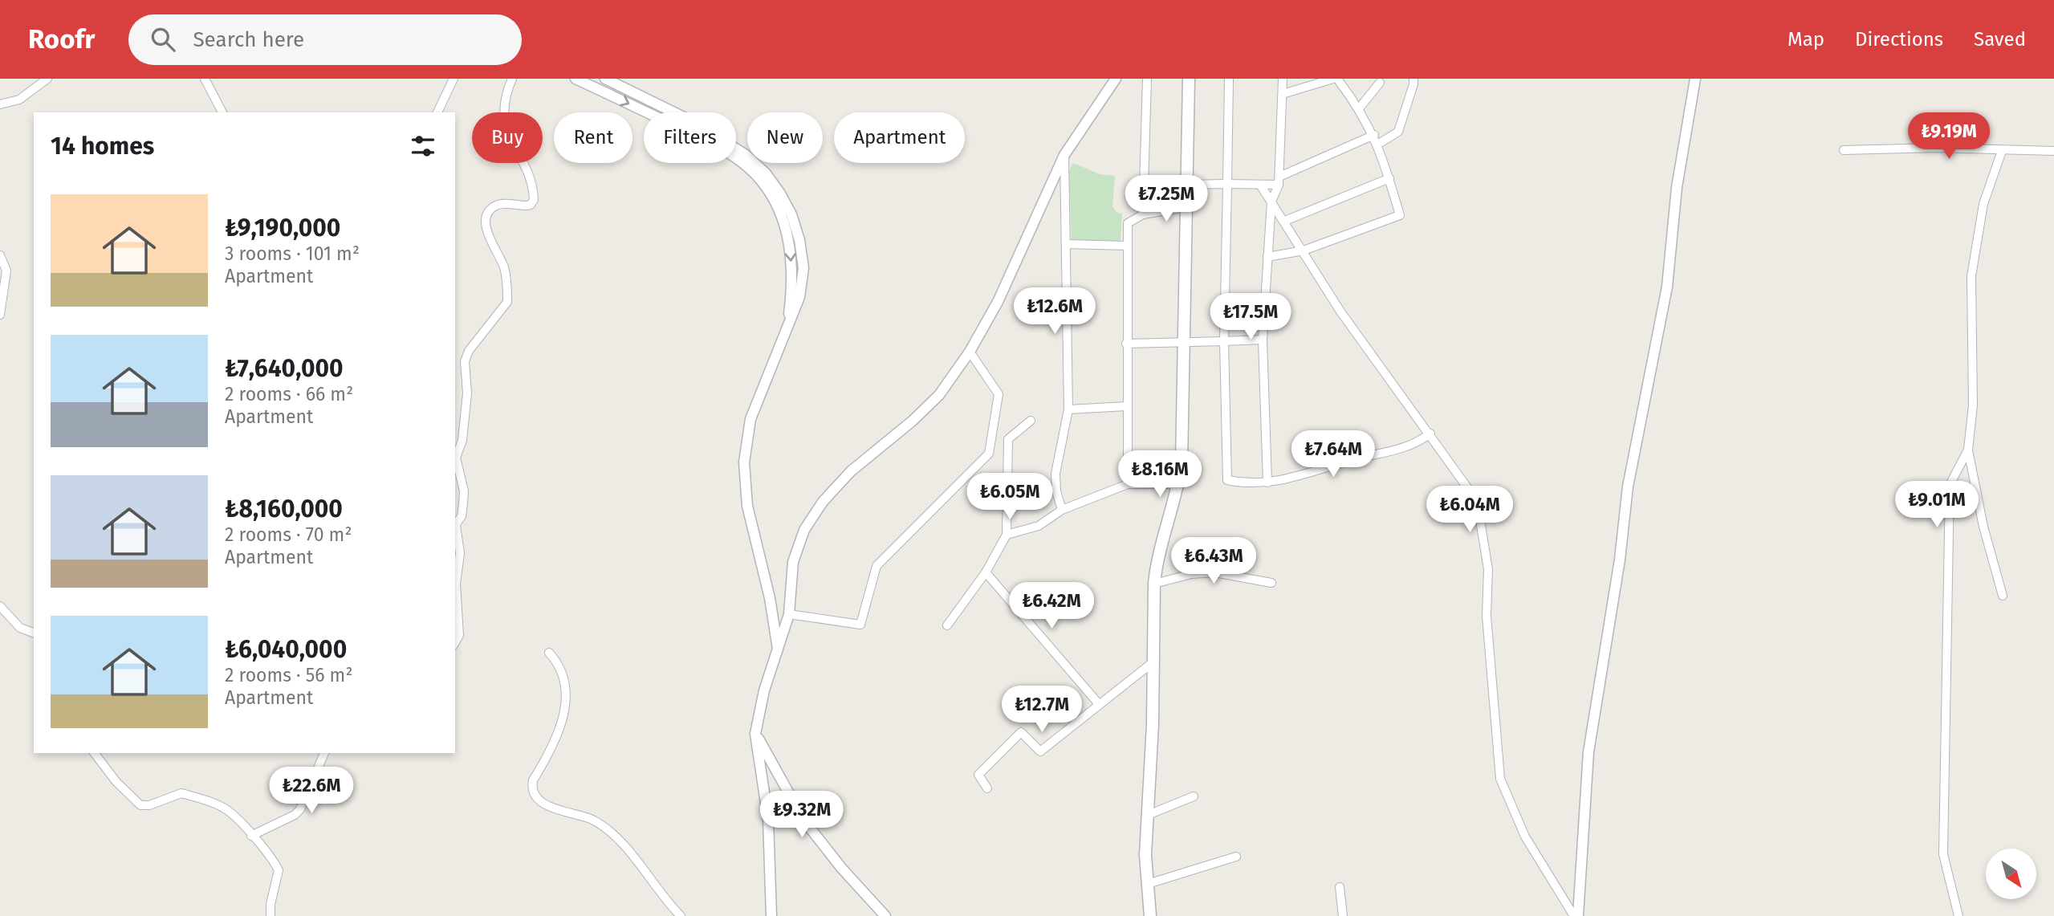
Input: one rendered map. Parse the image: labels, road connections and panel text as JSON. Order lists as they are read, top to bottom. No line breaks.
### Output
{"north":"bottom right","page":{"header":"Roofr","search":"Search here","nav":["Map","Directions","Saved"],"price":["₺9.19M","₺7.25M","₺12.6M","₺17.5M","₺7.64M","₺8.16M","₺6.05M","₺9.01M","₺6.04M","₺6.43M","₺6.42M","₺12.7M","₺22.6M","₺9.32M"],"chip":["Buy","Rent","Filters","New","Apartment"],"heading":"14 homes","list":[{"name":"₺9,190,000","note":"3 rooms · 101 m² · Apartment"},{"name":"₺7,640,000","note":"2 rooms · 66 m² · Apartment"},{"name":"₺8,160,000","note":"2 rooms · 70 m² · Apartment"},{"name":"₺6,040,000","note":"2 rooms · 56 m² · Apartment"}]}}
